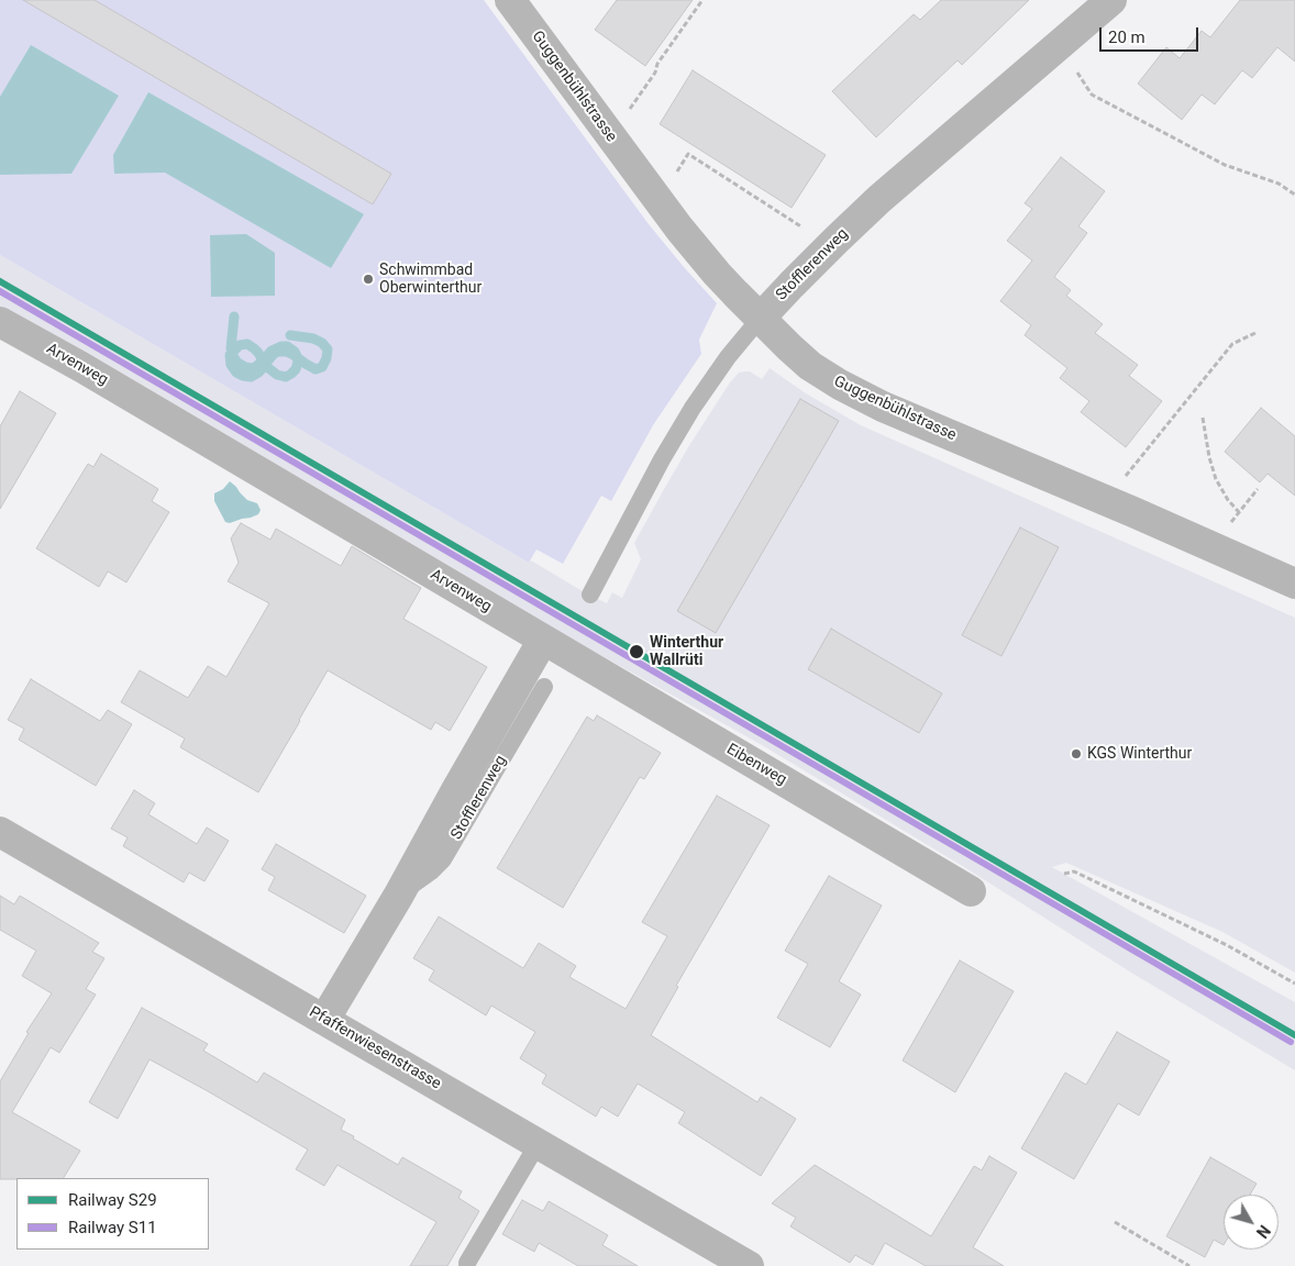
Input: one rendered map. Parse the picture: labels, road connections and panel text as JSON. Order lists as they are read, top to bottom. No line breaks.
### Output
{"streets":{"street":["Guggenbühlstrasse","Stofflerenweg","Arvenweg","Eibenweg","Pfaffenwiesenstrasse"]},"crossings":[["Guggenbühlstrasse","Stofflerenweg"],["Arvenweg","Eibenweg"]],"places":["Schwimmbad Oberwinterthur","Winterthur Wallrüti","KGS Winterthur"],"lines":["rail line S29","rail line S11"],"legend":["Railway S29","Railway S11"],"scale_bar":"20 m","north":"bottom right"}
